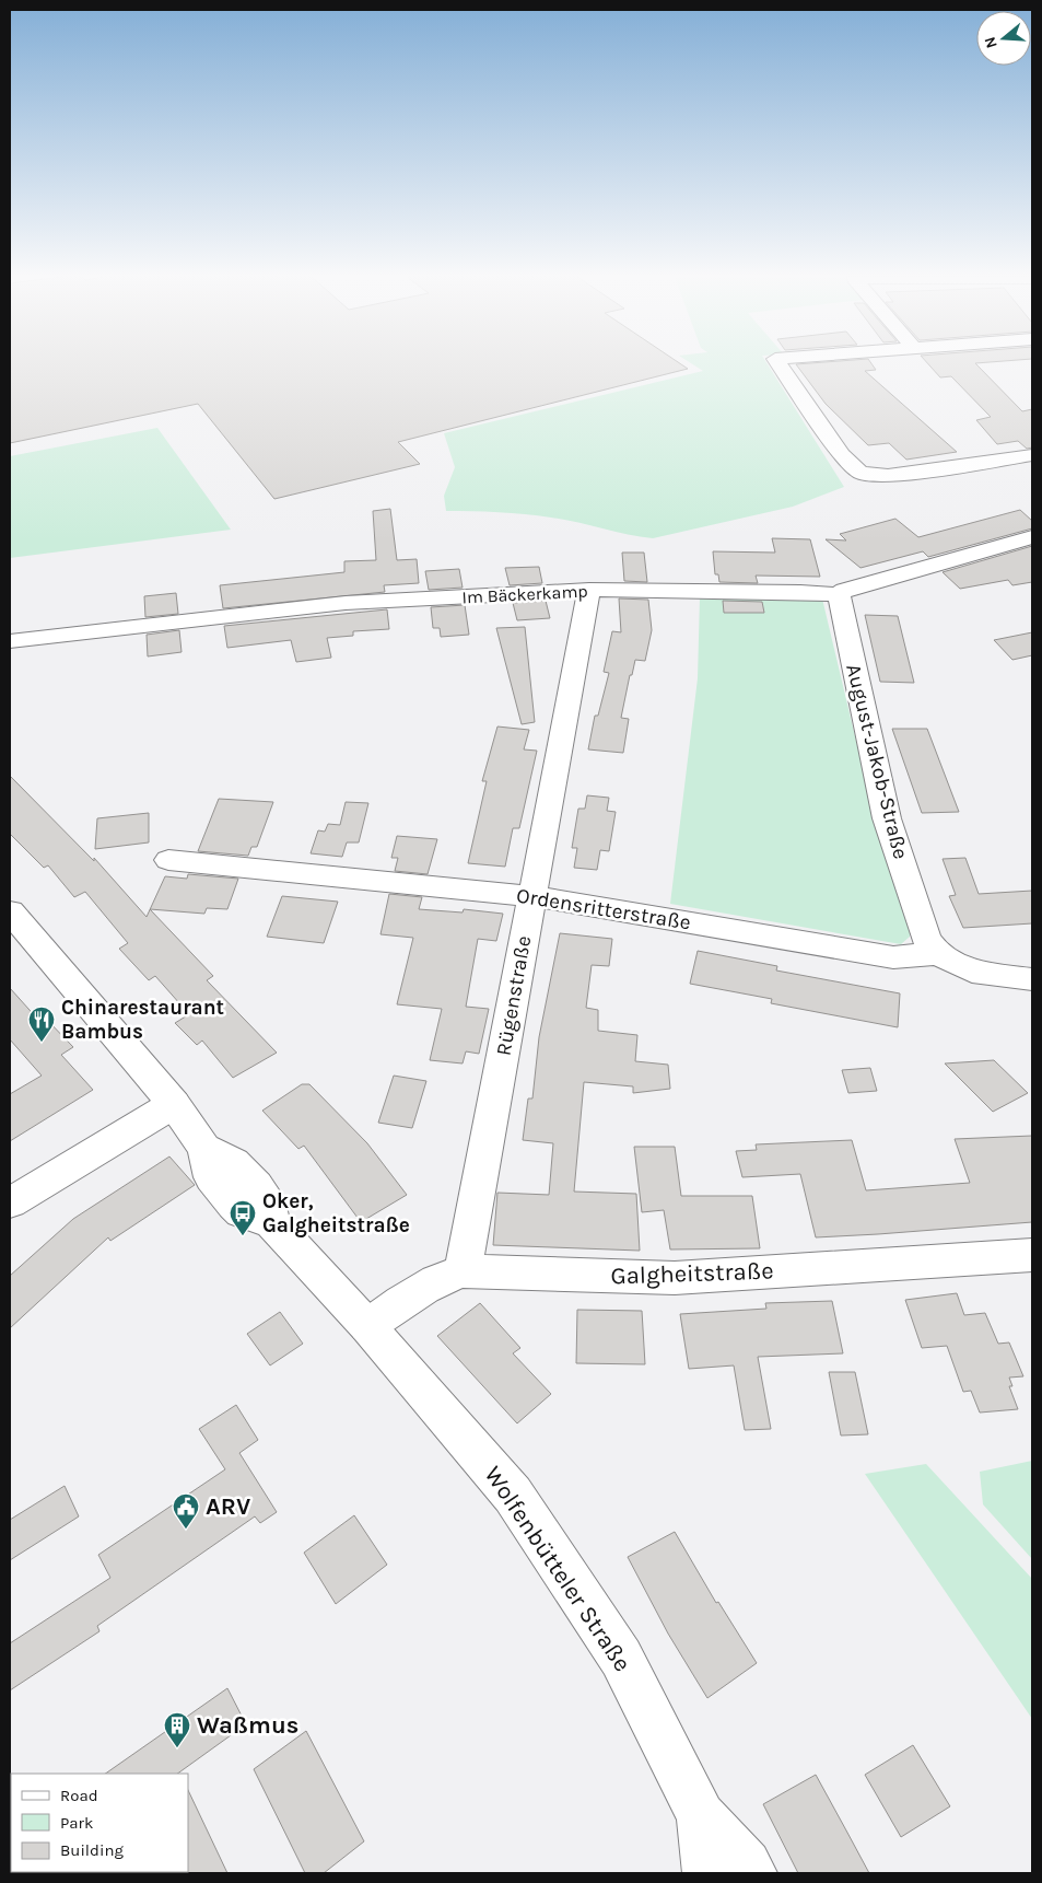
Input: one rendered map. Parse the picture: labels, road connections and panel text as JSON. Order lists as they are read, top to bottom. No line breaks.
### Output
{"streets":{"street":["Im Bäckerkamp","August-Jakob-Straße","Ordensritterstraße","Rügenstraße","Galgheitstraße","Wolfenbütteler Straße"]},"crossings":[["Im Bäckerkamp","August-Jakob-Straße"],["Im Bäckerkamp","Rügenstraße"],["August-Jakob-Straße","Ordensritterstraße"],["Ordensritterstraße","Rügenstraße"],["Rügenstraße","Galgheitstraße"],["Galgheitstraße","Wolfenbütteler Straße"]],"places":{"restaurant":["Chinarestaurant Bambus"],"bus stop":["Oker, Galgheitstraße"],"public building":["ARV"],"building":["Waßmus"]},"legend":["Road","Park","Building"],"north":"left"}
